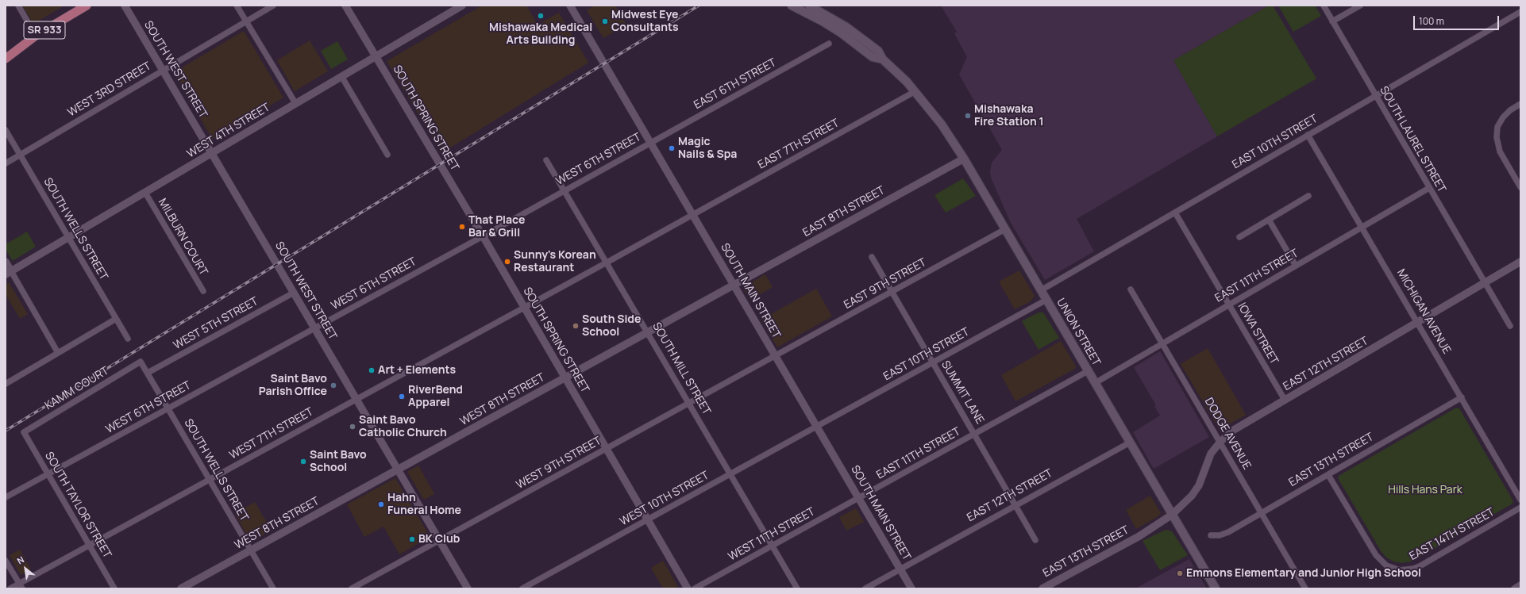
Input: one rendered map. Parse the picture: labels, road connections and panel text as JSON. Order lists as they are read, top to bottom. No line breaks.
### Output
{"streets":{"main road":["SR 933","UNION STREET"],"street":["SOUTH WEST STREET","EAST 6TH STREET","WEST 3RD STREET","SOUTH SPRING STREET","WEST 4TH STREET","SOUTH LAUREL STREET","EAST 10TH STREET","EAST 7TH STREET","WEST 6TH STREET","EAST 8TH STREET","SOUTH WELLS STREET","MILBURN COURT","EAST 11TH STREET","EAST 9TH STREET","SOUTH MAIN STREET","MICHIGAN AVENUE","WEST 5TH STREET","IOWA STREET","EAST 12TH STREET","SOUTH MILL STREET","KAMM COURT","SUMMIT LANE","WEST 8TH STREET","WEST 7TH STREET","DODGE AVENUE","EAST 13TH STREET","WEST 9TH STREET","WEST 10TH STREET","SOUTH TAYLOR STREET","WEST 11TH STREET","EAST 14TH STREET"]},"crossings":[["SOUTH WEST STREET","WEST 3RD STREET"],["SOUTH WEST STREET","WEST 4TH STREET"],["SOUTH WEST STREET","WEST 6TH STREET"],["SOUTH WEST STREET","WEST 5TH STREET"],["SOUTH WEST STREET","WEST 8TH STREET"],["SOUTH WEST STREET","WEST 7TH STREET"],["SOUTH WEST STREET","WEST 9TH STREET"],["EAST 6TH STREET","WEST 6TH STREET"],["EAST 6TH STREET","SOUTH MAIN STREET"],["WEST 3RD STREET","SOUTH WELLS STREET"],["SOUTH SPRING STREET","WEST 4TH STREET"],["SOUTH SPRING STREET","WEST 6TH STREET"],["SOUTH SPRING STREET","WEST 8TH STREET"],["SOUTH SPRING STREET","WEST 7TH STREET"],["SOUTH SPRING STREET","WEST 9TH STREET"],["SOUTH SPRING STREET","WEST 10TH STREET"],["WEST 4TH STREET","SOUTH WELLS STREET"],["WEST 4TH STREET","MILBURN COURT"],["SOUTH LAUREL STREET","EAST 10TH STREET"],["SOUTH LAUREL STREET","EAST 11TH STREET"],["SOUTH LAUREL STREET","EAST 12TH STREET"],["EAST 10TH STREET","SOUTH MAIN STREET"],["EAST 10TH STREET","MICHIGAN AVENUE"],["EAST 10TH STREET","UNION STREET"],["EAST 10TH STREET","IOWA STREET"],["EAST 10TH STREET","SUMMIT LANE"],["EAST 10TH STREET","WEST 10TH STREET"],["EAST 7TH STREET","SOUTH MAIN STREET"],["EAST 7TH STREET","UNION STREET"],["EAST 7TH STREET","WEST 7TH STREET"],["WEST 6TH STREET","SOUTH WELLS STREET"],["WEST 6TH STREET","SOUTH MAIN STREET"],["WEST 6TH STREET","SOUTH MILL STREET"],["WEST 6TH STREET","SOUTH TAYLOR STREET"],["EAST 8TH STREET","SOUTH MAIN STREET"],["EAST 8TH STREET","UNION STREET"],["EAST 8TH STREET","WEST 8TH STREET"],["SOUTH WELLS STREET","WEST 5TH STREET"],["SOUTH WELLS STREET","KAMM COURT"],["SOUTH WELLS STREET","WEST 8TH STREET"],["SOUTH WELLS STREET","WEST 7TH STREET"],["EAST 11TH STREET","SOUTH MAIN STREET"],["EAST 11TH STREET","MICHIGAN AVENUE"],["EAST 11TH STREET","UNION STREET"],["EAST 11TH STREET","IOWA STREET"],["EAST 11TH STREET","SUMMIT LANE"],["EAST 11TH STREET","DODGE AVENUE"],["EAST 11TH STREET","WEST 11TH STREET"],["EAST 9TH STREET","SOUTH MAIN STREET"],["EAST 9TH STREET","UNION STREET"],["EAST 9TH STREET","SUMMIT LANE"],["EAST 9TH STREET","WEST 9TH STREET"],["SOUTH MAIN STREET","EAST 12TH STREET"],["SOUTH MAIN STREET","WEST 8TH STREET"],["SOUTH MAIN STREET","WEST 7TH STREET"],["SOUTH MAIN STREET","WEST 9TH STREET"],["SOUTH MAIN STREET","WEST 10TH STREET"],["SOUTH MAIN STREET","WEST 11TH STREET"],["MICHIGAN AVENUE","EAST 12TH STREET"],["MICHIGAN AVENUE","EAST 13TH STREET"],["UNION STREET","EAST 12TH STREET"],["UNION STREET","EAST 13TH STREET"],["IOWA STREET","EAST 12TH STREET"],["EAST 12TH STREET","SUMMIT LANE"],["EAST 12TH STREET","DODGE AVENUE"],["EAST 12TH STREET","EAST 13TH STREET"],["SOUTH MILL STREET","WEST 8TH STREET"],["SOUTH MILL STREET","WEST 7TH STREET"],["SOUTH MILL STREET","WEST 9TH STREET"],["SOUTH MILL STREET","WEST 10TH STREET"],["SOUTH MILL STREET","WEST 11TH STREET"],["KAMM COURT","SOUTH TAYLOR STREET"],["WEST 7TH STREET","SOUTH TAYLOR STREET"],["DODGE AVENUE","EAST 13TH STREET"],["EAST 13TH STREET","EAST 14TH STREET"]],"parks":["Hills Hans Park"],"places":["Mishawaka Medical Arts Building","Midwest Eye Consultants","Mishawaka Fire Station 1","Magic Nails & Spa","That Place Bar & Grill","Sunny's Korean Restaurant","South Side School","Art + Elements","Saint Bavo Parish Office","RiverBend Apparel","Saint Bavo Catholic Church","Saint Bavo School","Hahn Funeral Home","BK Club","Emmons Elementary and Junior High School"],"scale_bar":"100 m","north":"top left"}
